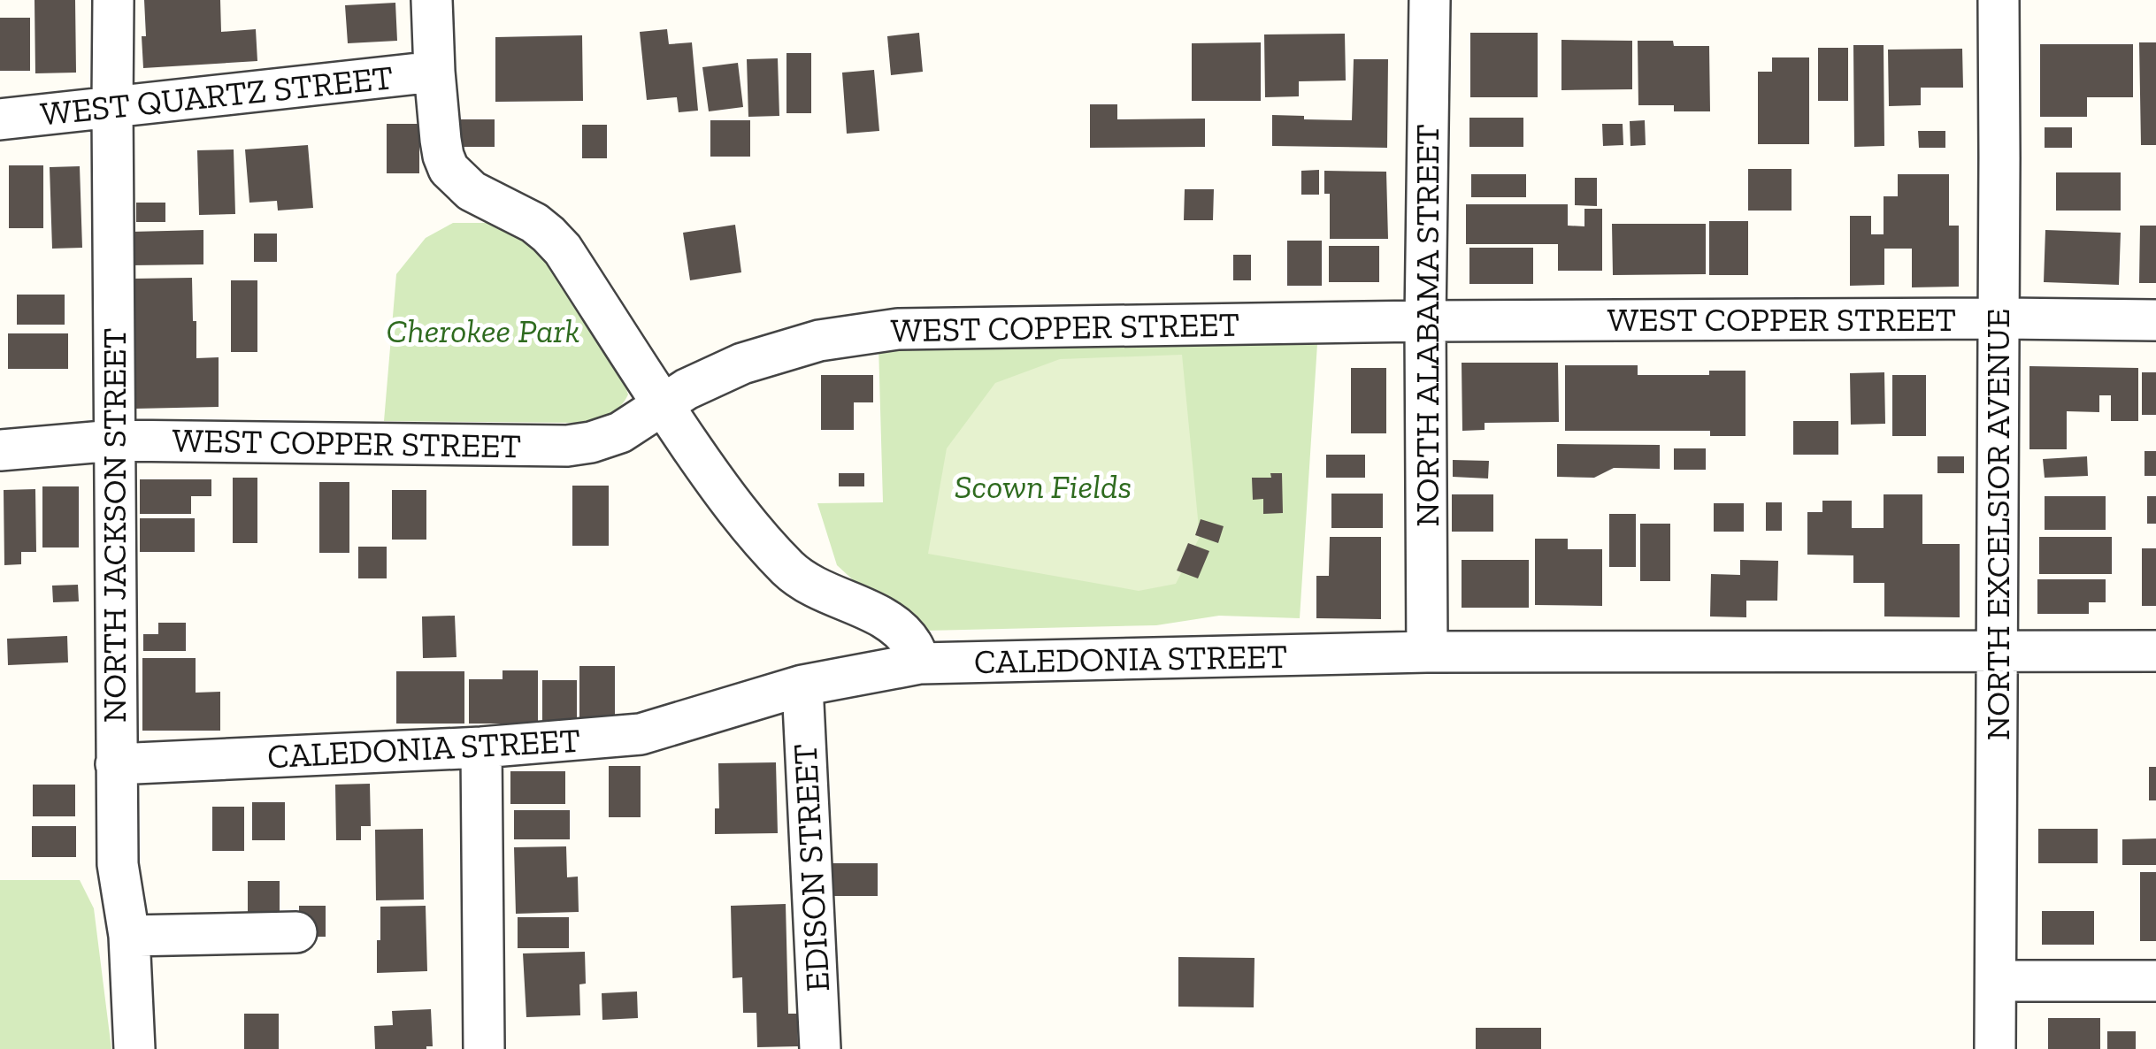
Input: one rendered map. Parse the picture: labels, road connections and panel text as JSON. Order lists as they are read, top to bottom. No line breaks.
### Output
{"streets":{"street":["WEST QUARTZ STREET","WEST COPPER STREET","NORTH ALABAMA STREET","NORTH EXCELSIOR AVENUE","NORTH JACKSON STREET","CALEDONIA STREET","EDISON STREET"]},"crossings":[["WEST QUARTZ STREET","NORTH JACKSON STREET"],["WEST COPPER STREET","NORTH ALABAMA STREET"],["WEST COPPER STREET","NORTH EXCELSIOR AVENUE"],["WEST COPPER STREET","NORTH JACKSON STREET"],["NORTH ALABAMA STREET","CALEDONIA STREET"],["NORTH EXCELSIOR AVENUE","CALEDONIA STREET"],["NORTH JACKSON STREET","CALEDONIA STREET"],["CALEDONIA STREET","EDISON STREET"]],"parks":["Cherokee Park","Scown Fields"]}
